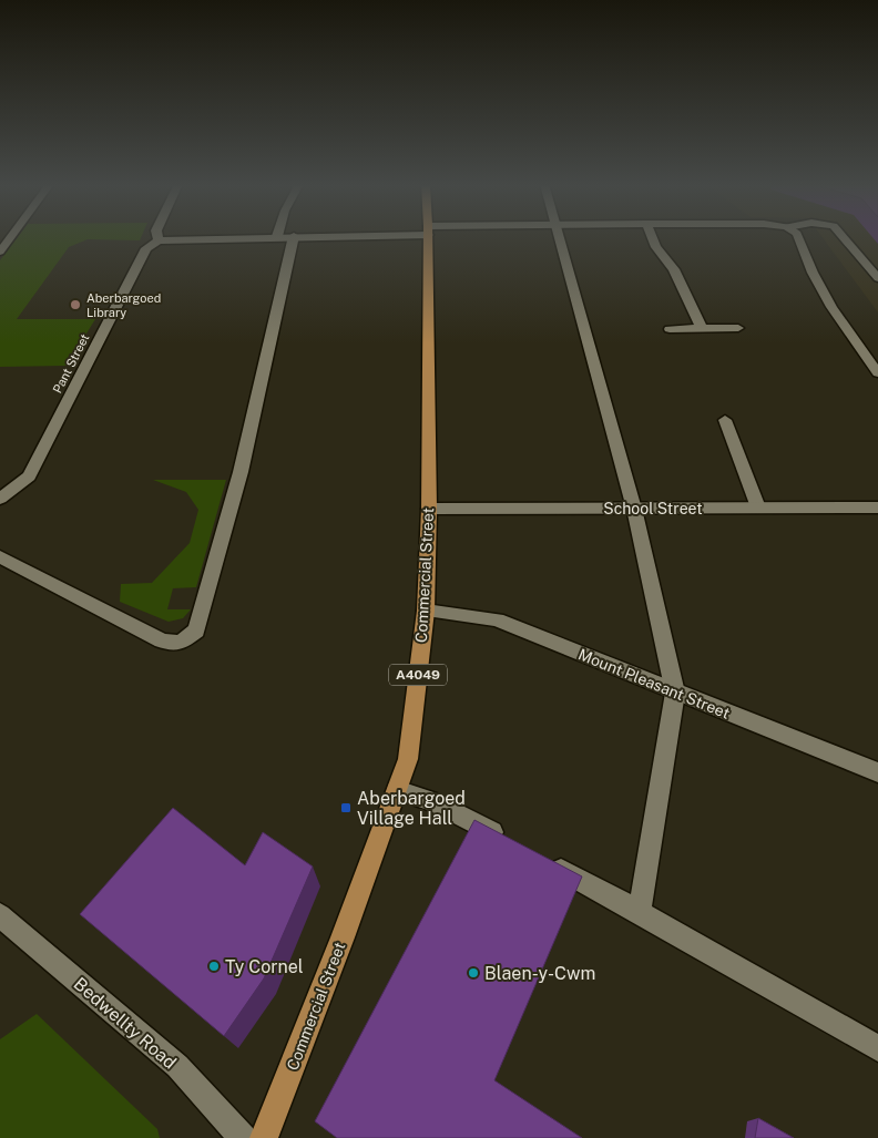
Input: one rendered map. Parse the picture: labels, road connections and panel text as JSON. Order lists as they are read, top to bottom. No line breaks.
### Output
{"streets":{"main road":["Commercial Street","A4049"],"street":["Pant Street","School Street","Mount Pleasant Street","Bedwellty Road"]},"crossings":[["School Street","Commercial Street"],["Commercial Street","Mount Pleasant Street"]],"places":{"other":["Aberbargoed Library","Ty Cornel","Blaen-y-Cwm"],"transit":["Aberbargoed Village Hall"]}}
